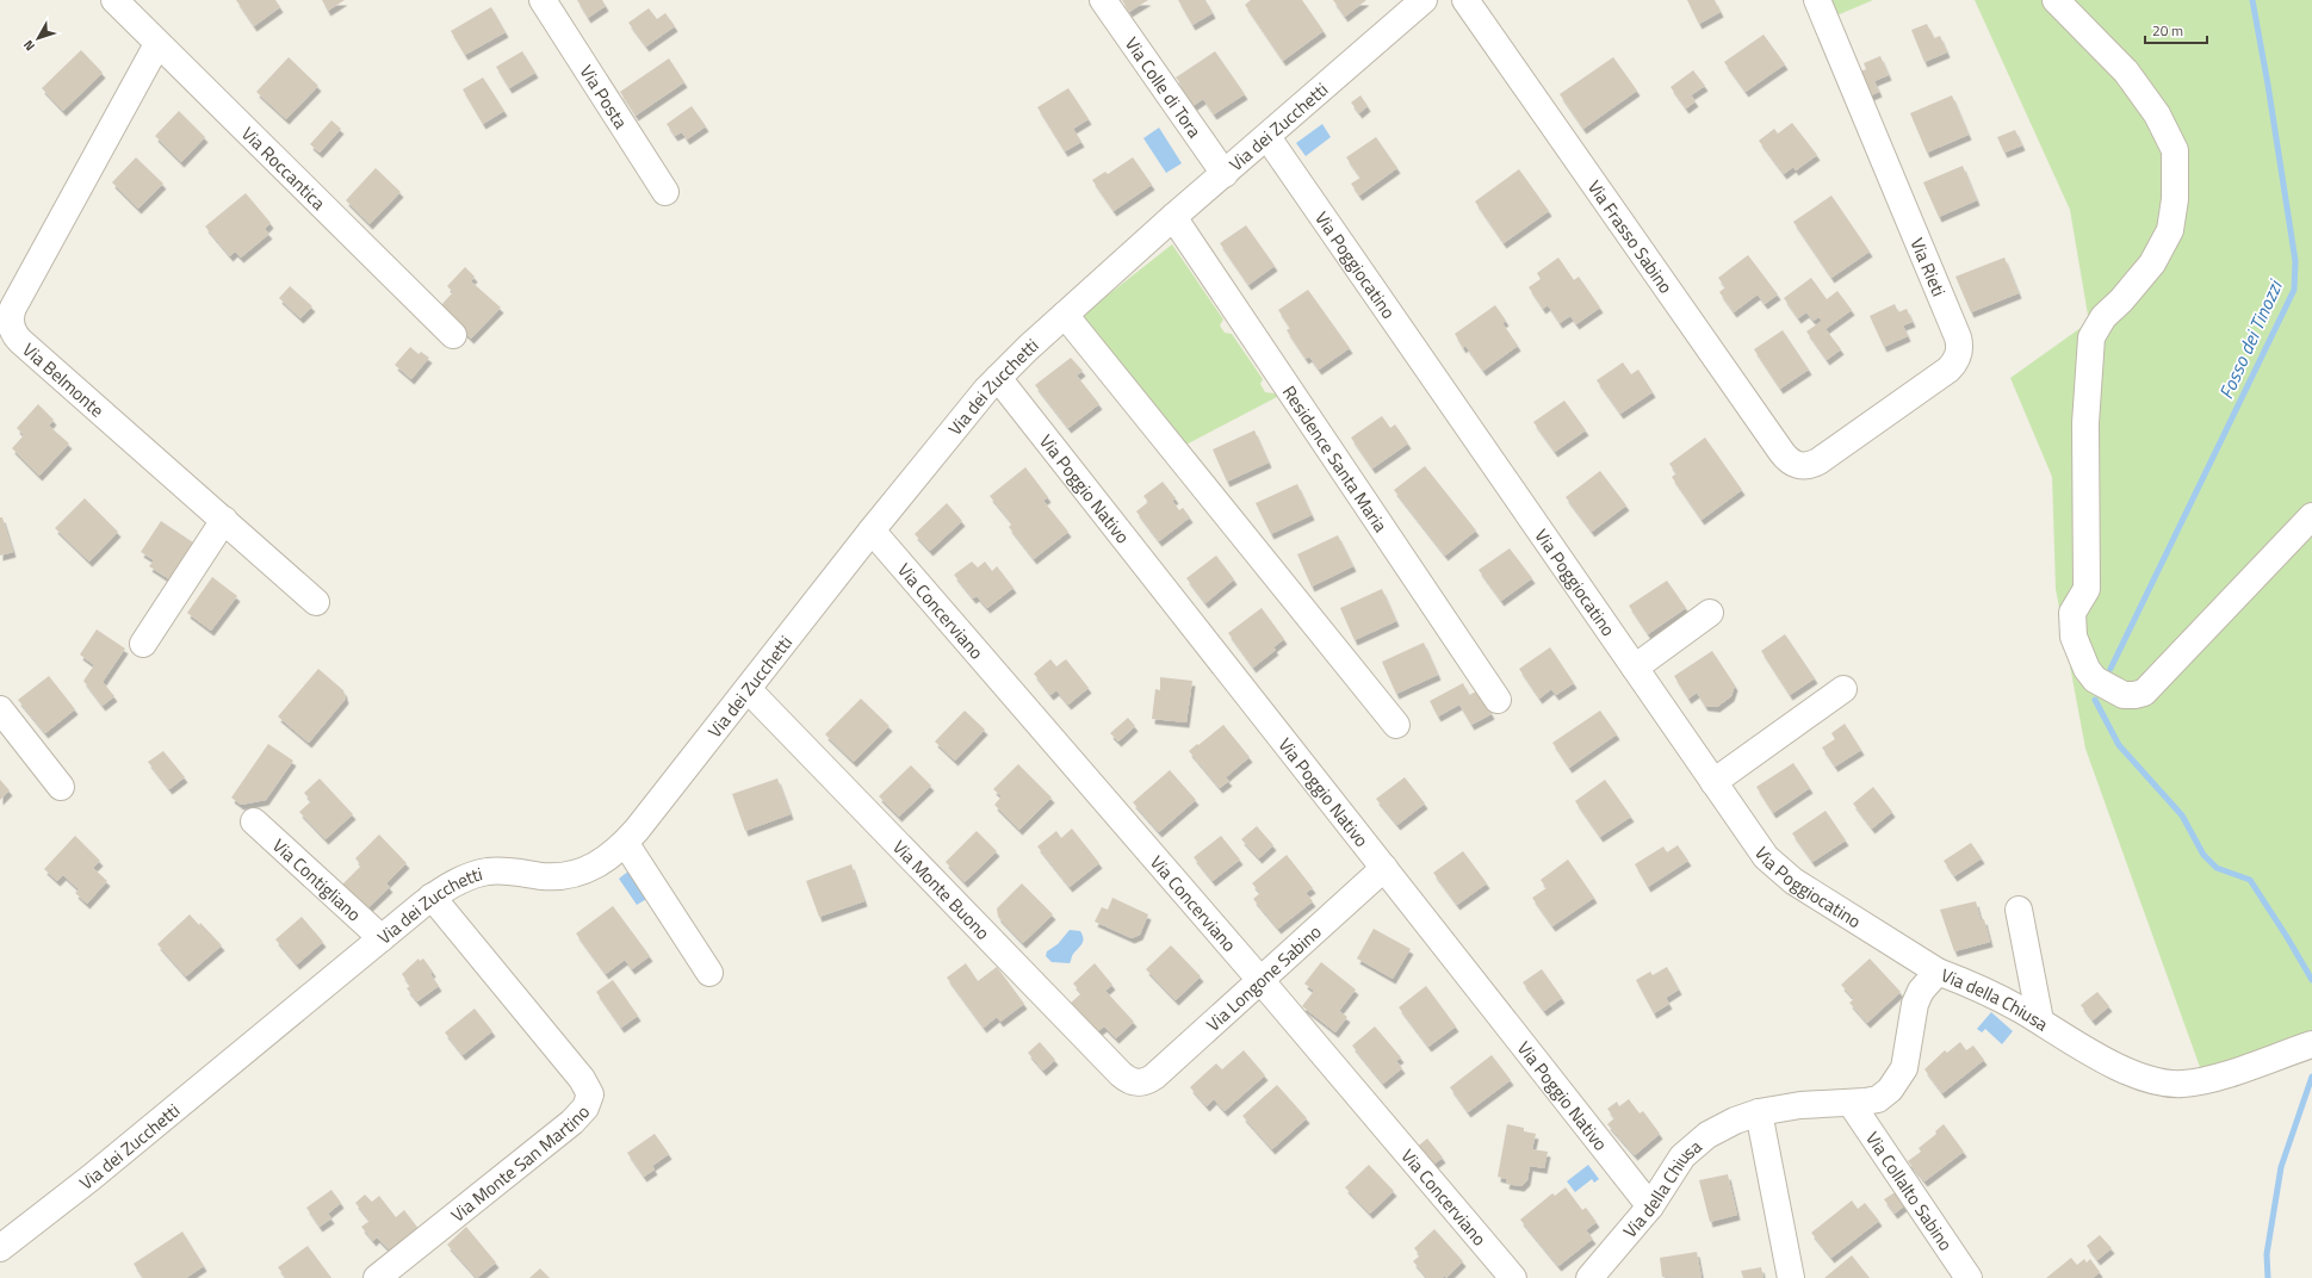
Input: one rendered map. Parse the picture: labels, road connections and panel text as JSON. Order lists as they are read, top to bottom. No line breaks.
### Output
{"streets":{"street":["Via Colle di Tora","Via Posta","Via dei Zucchetti","Via Roccantica","Via Frasso Sabino","Via Poggiocatino","Via Rieti","Via Belmonte","Residence Santa Maria","Via Poggio Nativo","Via Concerviano","Via Contigliano","Via Monte Buono","Via Longone Sabino","Via della Chiusa","Via Monte San Martino","Via Collalto Sabino"]},"crossings":[["Via Colle di Tora","Via dei Zucchetti"],["Via dei Zucchetti","Via Poggiocatino"],["Via dei Zucchetti","Residence Santa Maria"],["Via dei Zucchetti","Via Poggio Nativo"],["Via dei Zucchetti","Via Concerviano"],["Via dei Zucchetti","Via Contigliano"],["Via dei Zucchetti","Via Monte Buono"],["Via dei Zucchetti","Via Monte San Martino"],["Via Roccantica","Via Belmonte"],["Via Frasso Sabino","Via Rieti"],["Via Poggiocatino","Via della Chiusa"],["Via Poggio Nativo","Via Longone Sabino"],["Via Poggio Nativo","Via della Chiusa"],["Via Concerviano","Via Longone Sabino"],["Via Monte Buono","Via Longone Sabino"],["Via della Chiusa","Via Collalto Sabino"]],"water":["Fosso dei Tinozzi"],"scale_bar":"20 m","north":"bottom left"}
